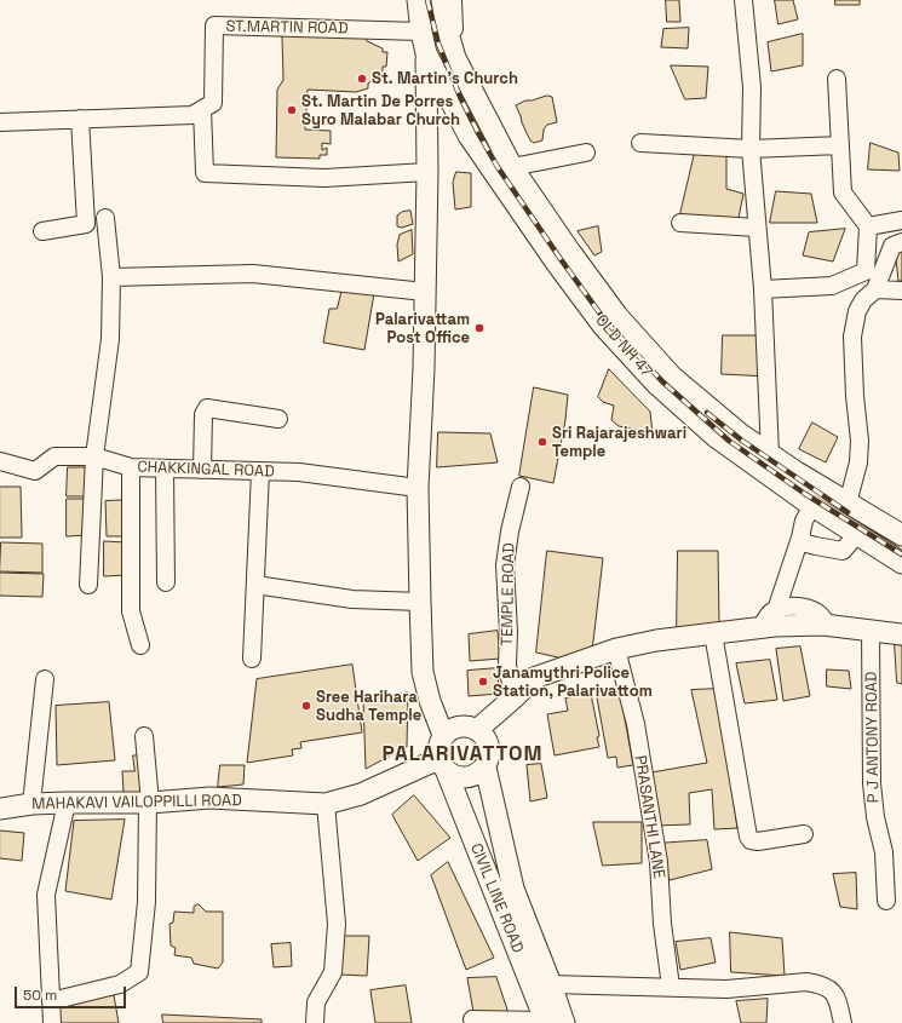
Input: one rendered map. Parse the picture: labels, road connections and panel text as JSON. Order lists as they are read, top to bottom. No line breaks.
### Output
{"streets":{"main road":["OLD NH 47","MAHAKAVI VAILOPPILLI ROAD","CIVIL LINE ROAD"],"street":["ST.MARTIN ROAD","CHAKKINGAL ROAD","TEMPLE ROAD","P J ANTONY ROAD","PRASANTHI LANE"]},"crossings":[["ST.MARTIN ROAD","OLD NH 47"],["OLD NH 47","CHAKKINGAL ROAD"],["OLD NH 47","MAHAKAVI VAILOPPILLI ROAD"],["OLD NH 47","CIVIL LINE ROAD"],["MAHAKAVI VAILOPPILLI ROAD","CIVIL LINE ROAD"]],"districts":["PALARIVATTOM"],"places":["St. Martin's Church","St. Martin De Porres Syro Malabar Church","Palarivattam Post Office","Sri Rajarajeshwari Temple","Janamythri Police Station, Palarivattom","Sree Harihara Sudha Temple"],"scale_bar":"50 m"}
